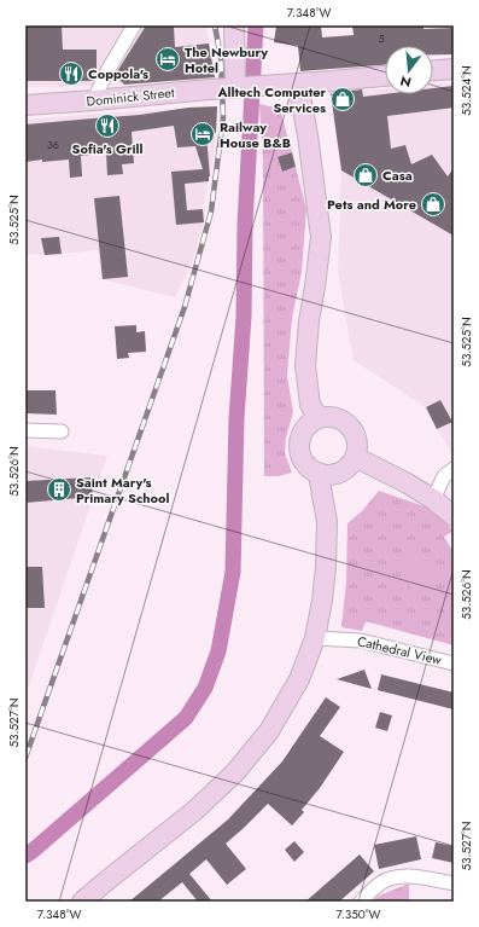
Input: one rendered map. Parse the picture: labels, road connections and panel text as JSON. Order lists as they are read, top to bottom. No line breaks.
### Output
{"streets":{"street":["Dominick Street","Cathedral View"]},"places":{"hotel":["The Newbury Hotel","Railway House B&B"],"restaurant":["Coppola's","Sofia's Grill"],"shop":["Alltech Computer Services","Casa","Pets and More"],"building":["Saint Mary's Primary School"]},"house_numbers":["5","36"],"north":"bottom","coordinates":["7.348°W","53.524°N","53.525°N","53.526°N","53.527°N","7.350°W"]}
